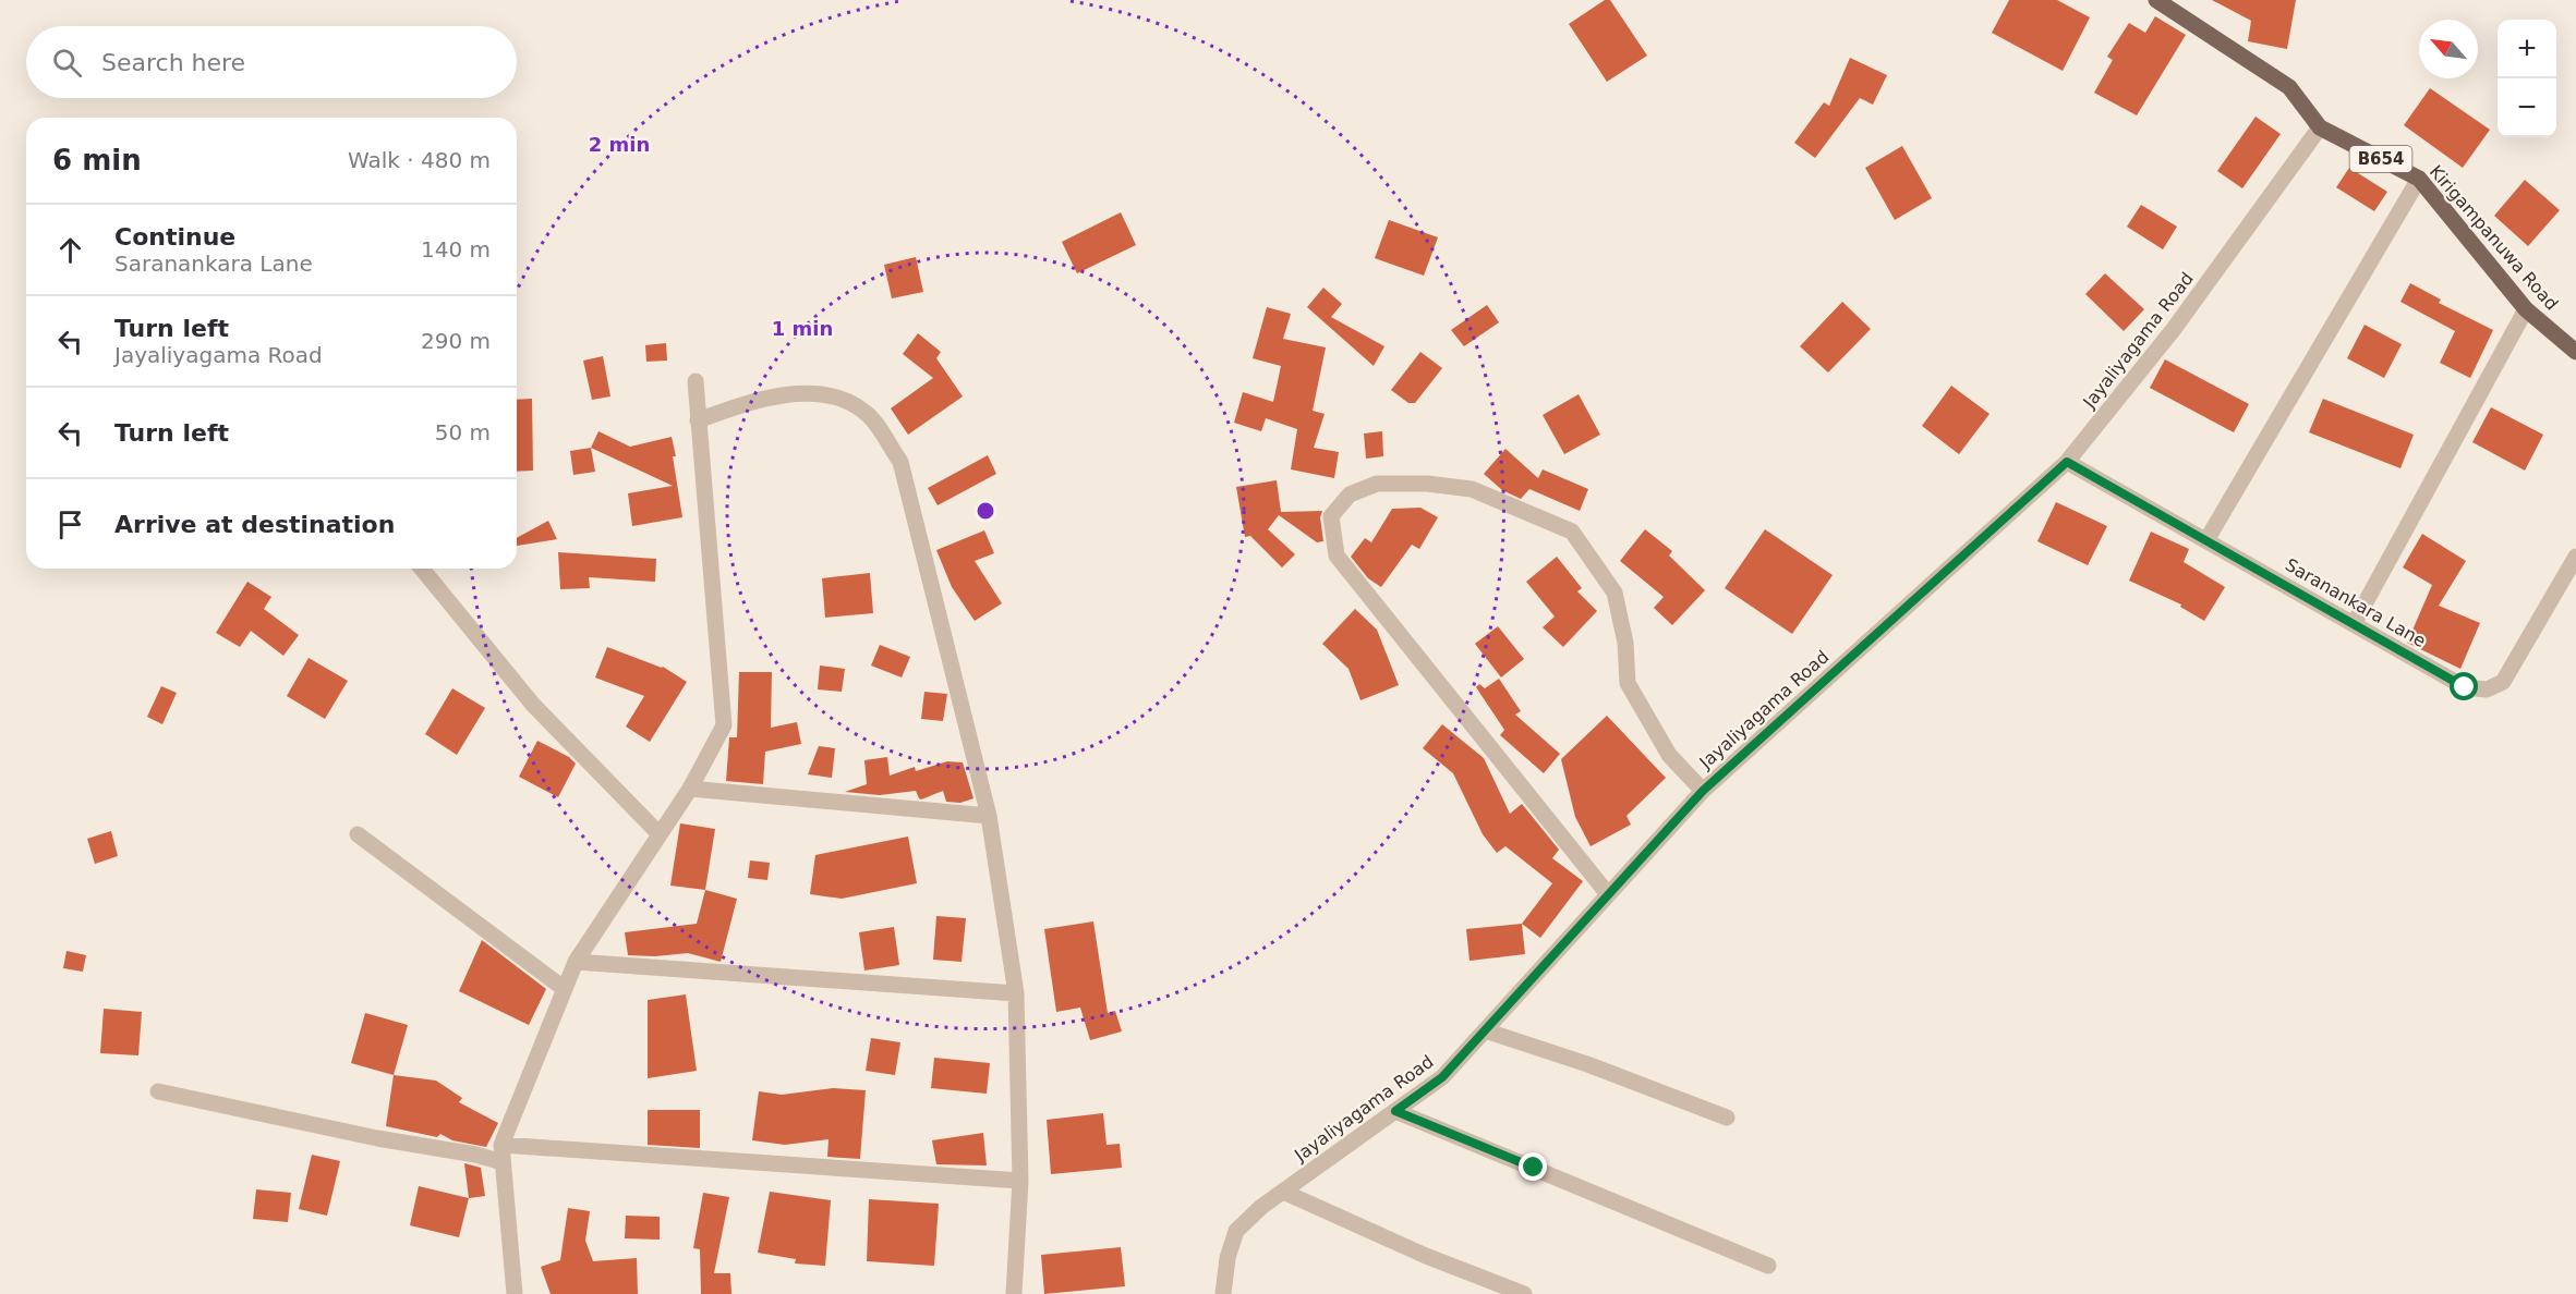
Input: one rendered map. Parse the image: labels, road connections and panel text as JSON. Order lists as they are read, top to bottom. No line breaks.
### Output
{"streets":{"main road":["B654","Kirigampanuwa Road"],"street":["Jayaliyagama Road","Saranankara Lane"]},"crossings":[["Kirigampanuwa Road","Jayaliyagama Road"],["Jayaliyagama Road","Saranankara Lane"]],"north":"top left","page":{"map_buttons":["+","−"],"search":"Search here","heading":["6 min","Walk · 480 m"],"list":[["Continue","Saranankara Lane","140 m"],["Turn left","Jayaliyagama Road","290 m"],["Turn left","50 m"],"Arrive at destination"]},"rings":["2 min","1 min"]}
